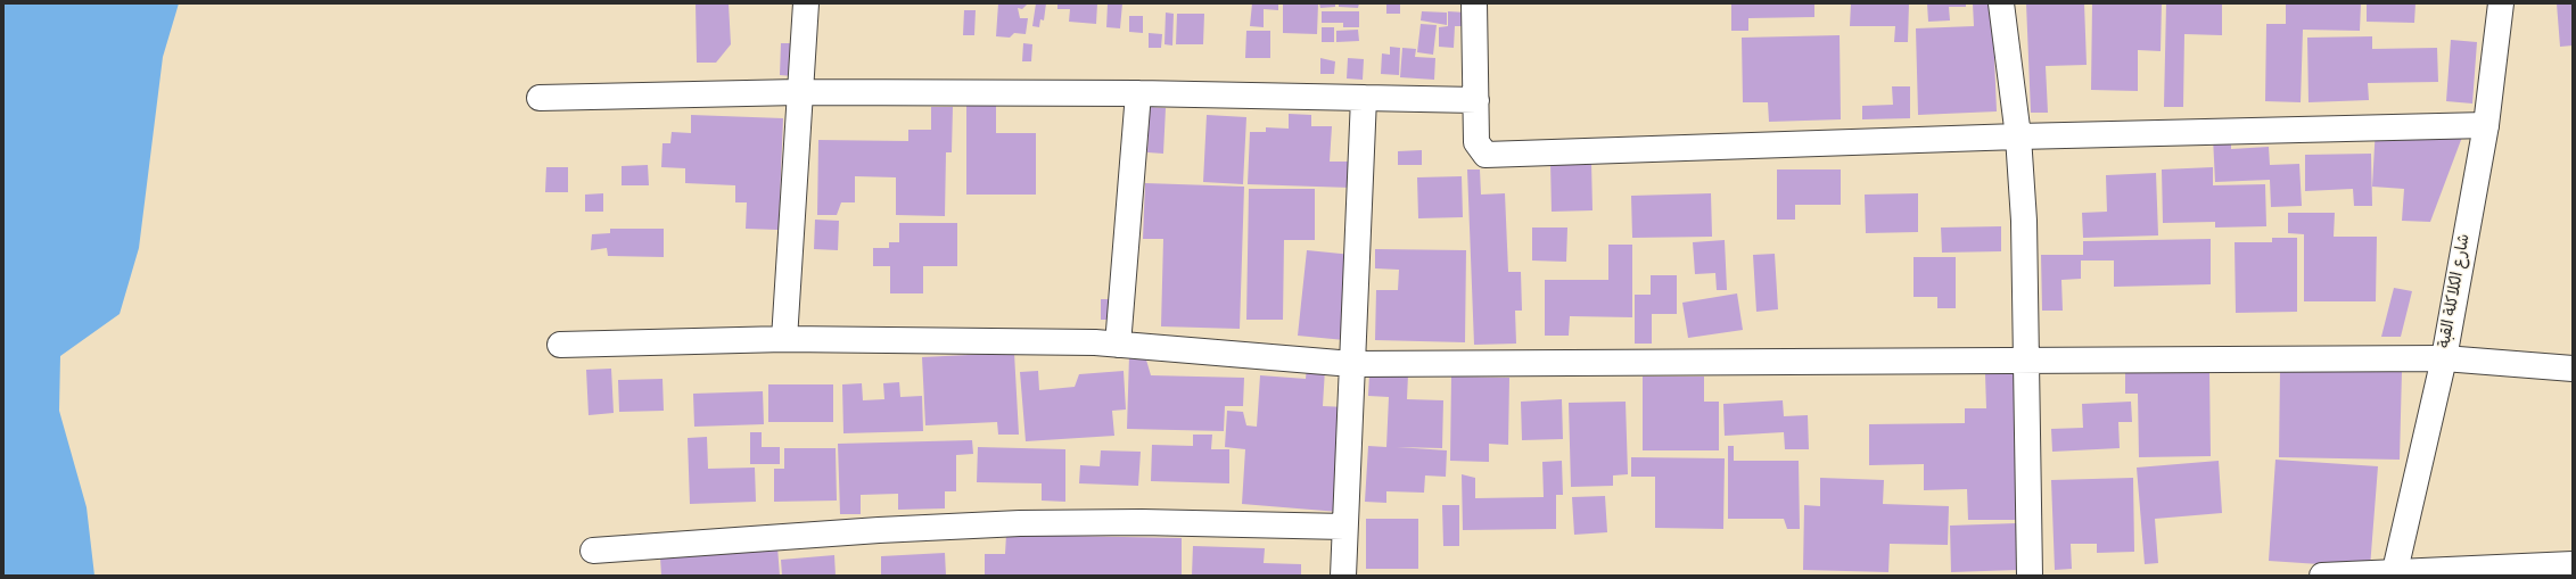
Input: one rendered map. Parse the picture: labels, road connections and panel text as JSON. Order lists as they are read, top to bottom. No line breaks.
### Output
{"streets":{"street":["شارع الكلاكلة القبة"]}}
